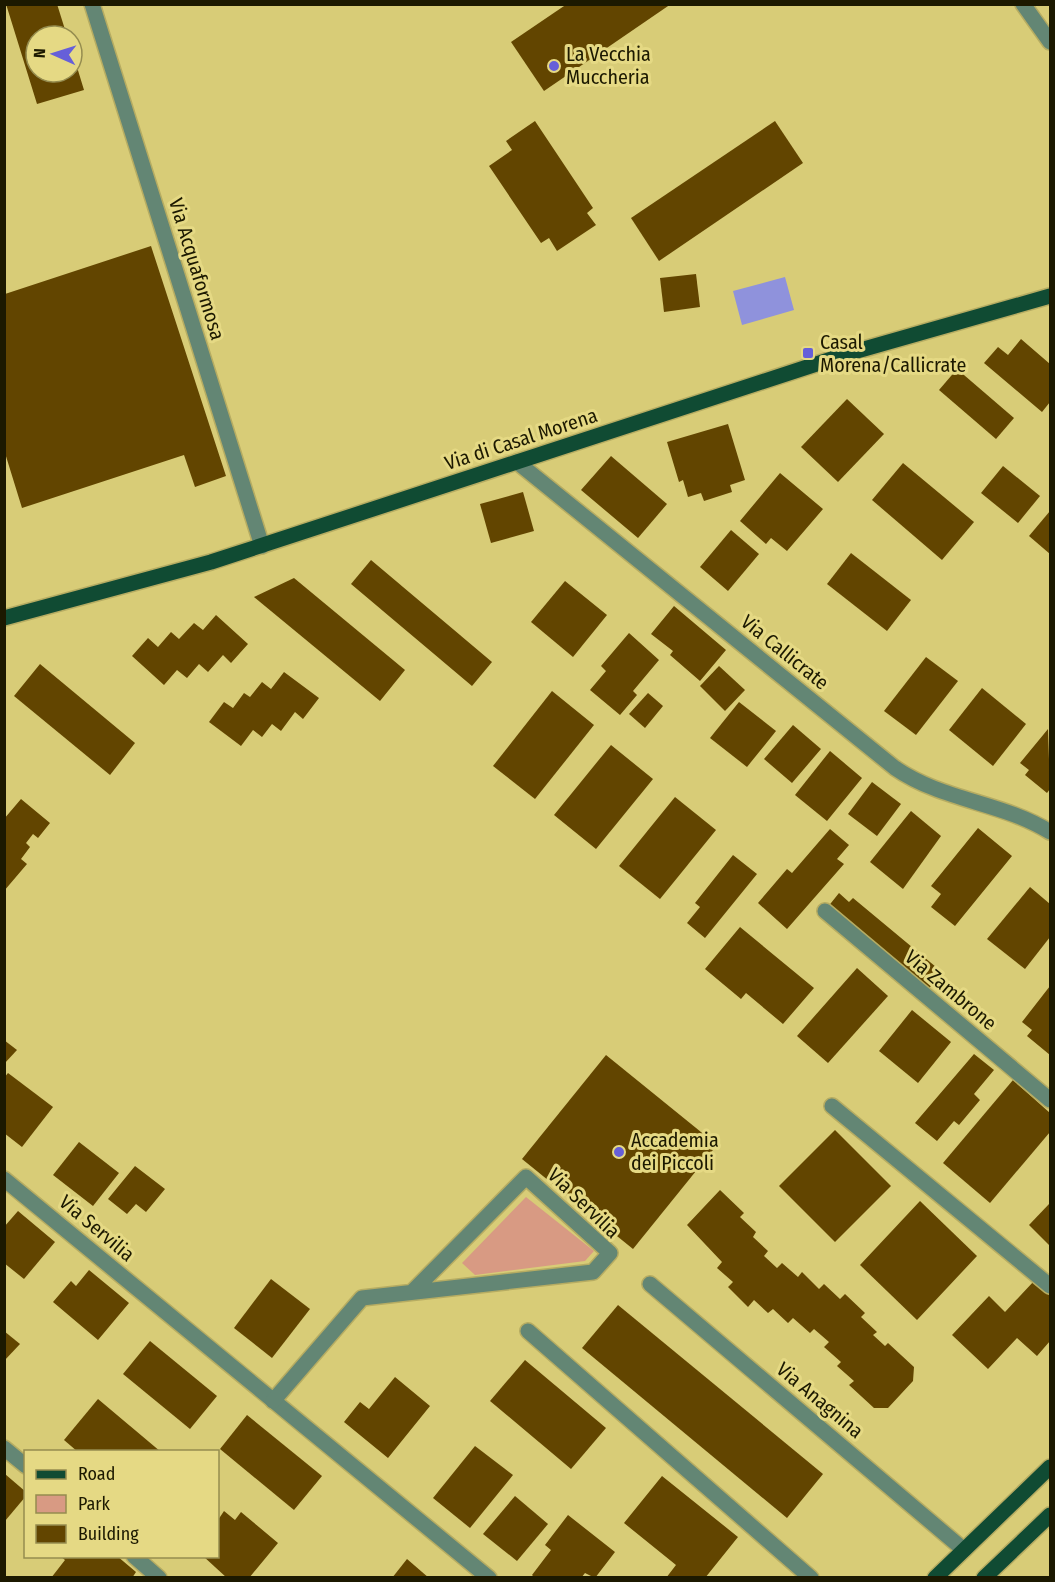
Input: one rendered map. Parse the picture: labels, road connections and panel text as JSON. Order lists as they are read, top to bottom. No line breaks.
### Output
{"streets":{"main road":["Via di Casal Morena"],"street":["Via Acquaformosa","Via Callicrate","Via Zambrone","Via Servilia","Via Anagnina"]},"crossings":[["Via Acquaformosa","Via di Casal Morena"],["Via di Casal Morena","Via Callicrate"]],"places":{"other":["La Vecchia Muccheria","Accademia dei Piccoli"],"transit":["Casal Morena/Callicrate"]},"legend":["Road","Park","Building"],"north":"left"}
